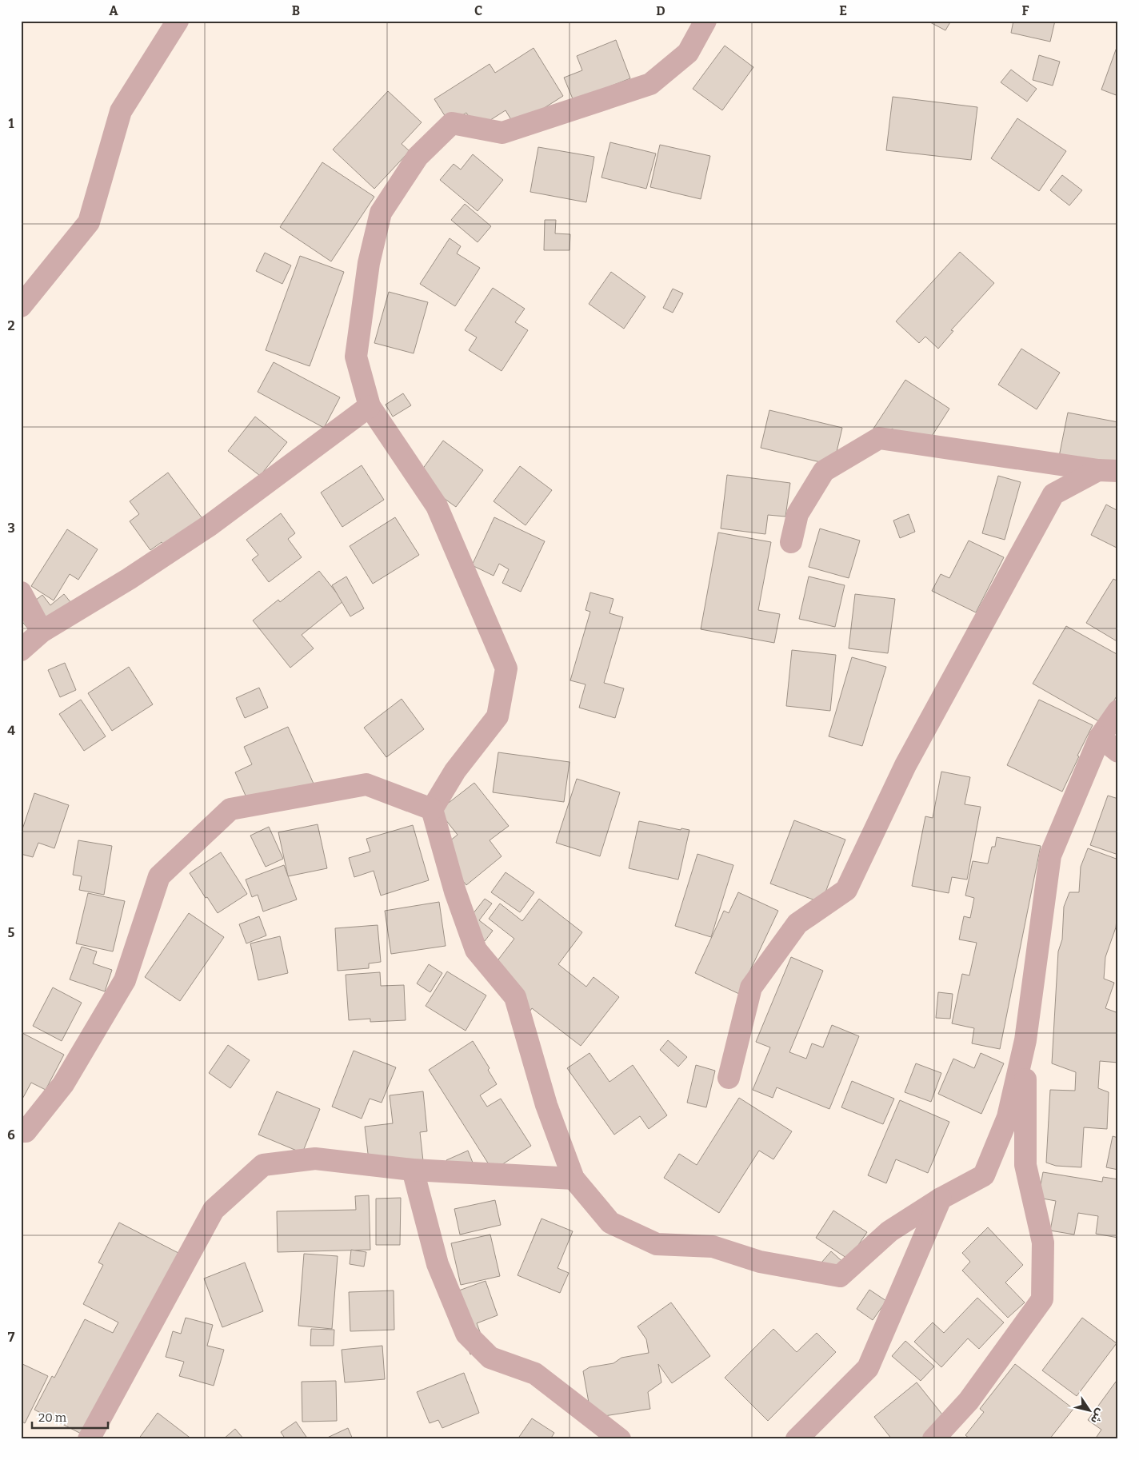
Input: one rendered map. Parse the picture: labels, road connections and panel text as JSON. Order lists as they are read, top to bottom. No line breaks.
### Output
{"scale_bar":"20 m","north":"bottom right","grid":{"columns":["A","B","C","D","E","F"],"rows":["1","2","3","4","5","6","7"]}}
